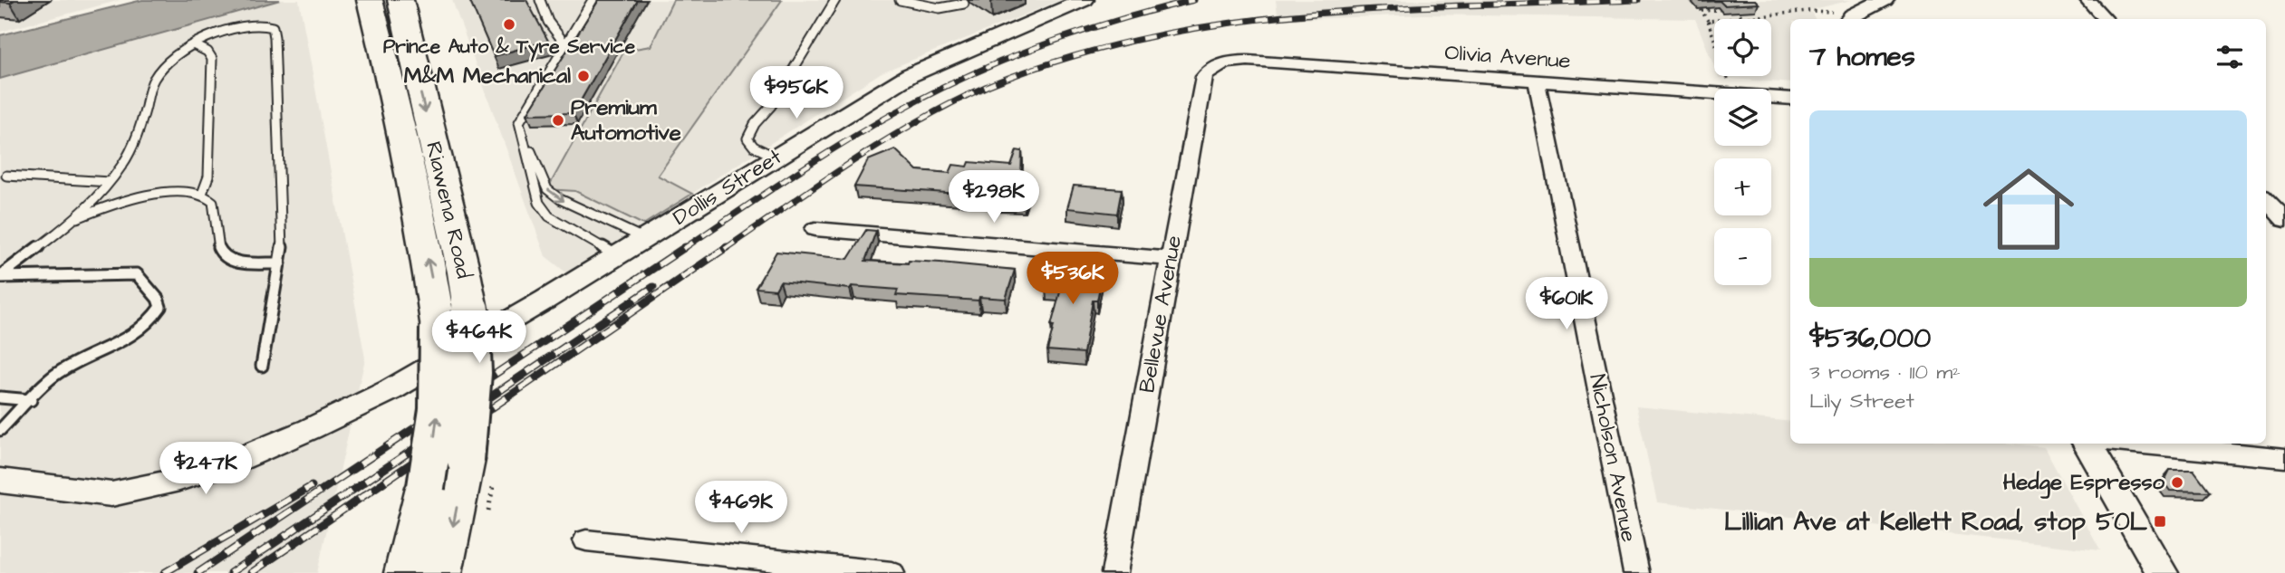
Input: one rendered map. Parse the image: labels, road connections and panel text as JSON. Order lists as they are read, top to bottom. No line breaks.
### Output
{"streets":{"highway":["Riawena Road"],"street":["Olivia Avenue","Dollis Street","Bellevue Avenue","Nicholson Avenue"]},"crossings":[["Olivia Avenue","Bellevue Avenue"],["Olivia Avenue","Nicholson Avenue"]],"places":{"other":["Prince Auto & Tyre Service","M&M Mechanical","Premium Automotive","Hedge Espresso"],"transit":["Lillian Ave at Kellett Road, stop 50L"]},"page":{"map_buttons":["+","−"],"heading":"7 homes","price":["$956K","$298K","$536K","$601K","$464K","$247K","$469K"],"list":[{"name":"$536,000","note":"3 rooms · 110 m² · Lily Street"}]}}
